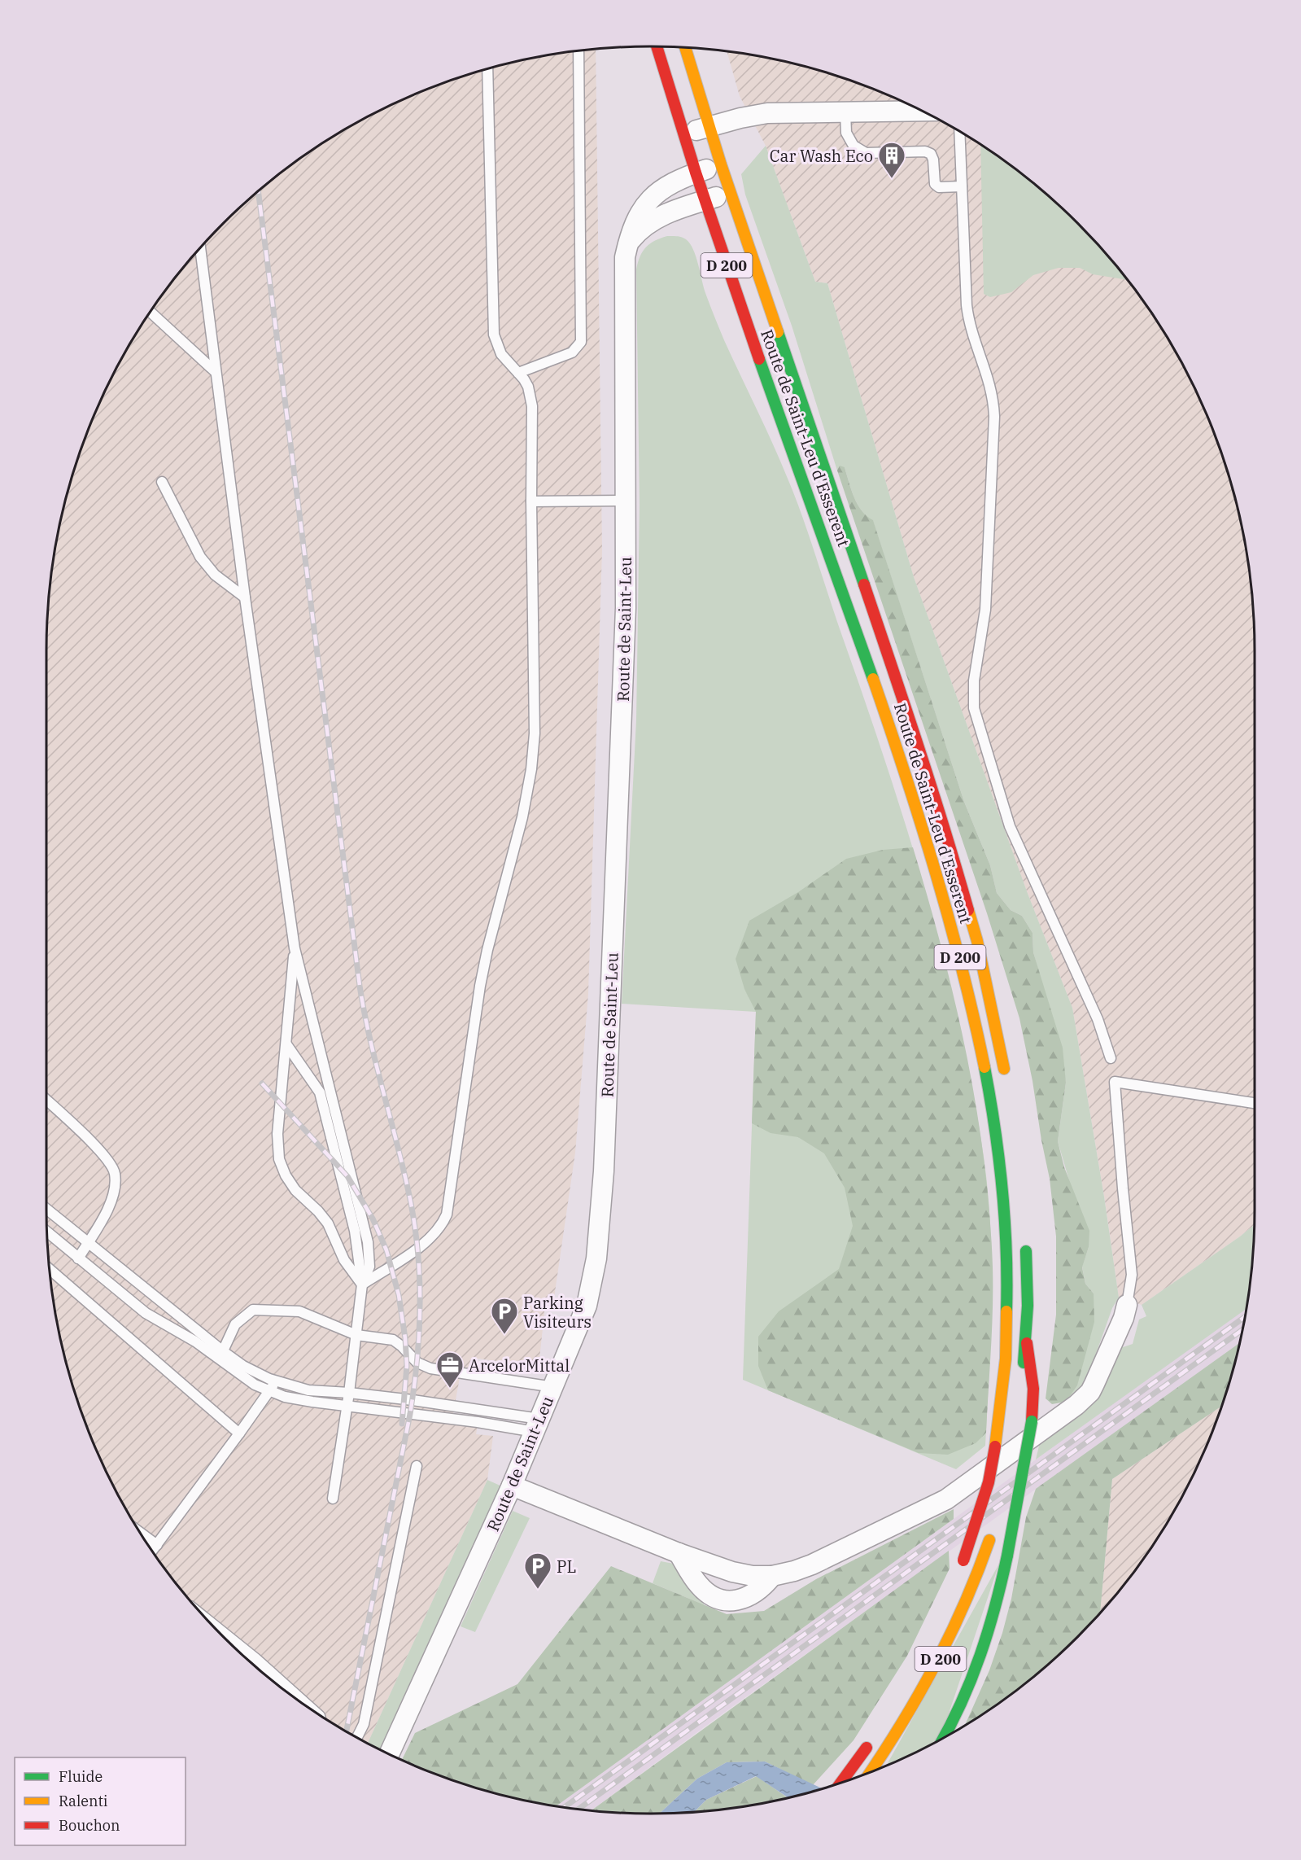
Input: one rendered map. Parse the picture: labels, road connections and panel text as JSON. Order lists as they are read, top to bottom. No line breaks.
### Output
{"streets":{"main road":["D 200","Route de Saint-Leu d'Esserent"],"street":["Route de Saint-Leu"]},"crossings":[["Route de Saint-Leu d'Esserent","Route de Saint-Leu"]],"places":{"building":["Car Wash Eco"],"parking":["Parking Visiteurs","PL"],"office":["ArcelorMittal"]},"legend":["Fluide","Ralenti","Bouchon"]}
